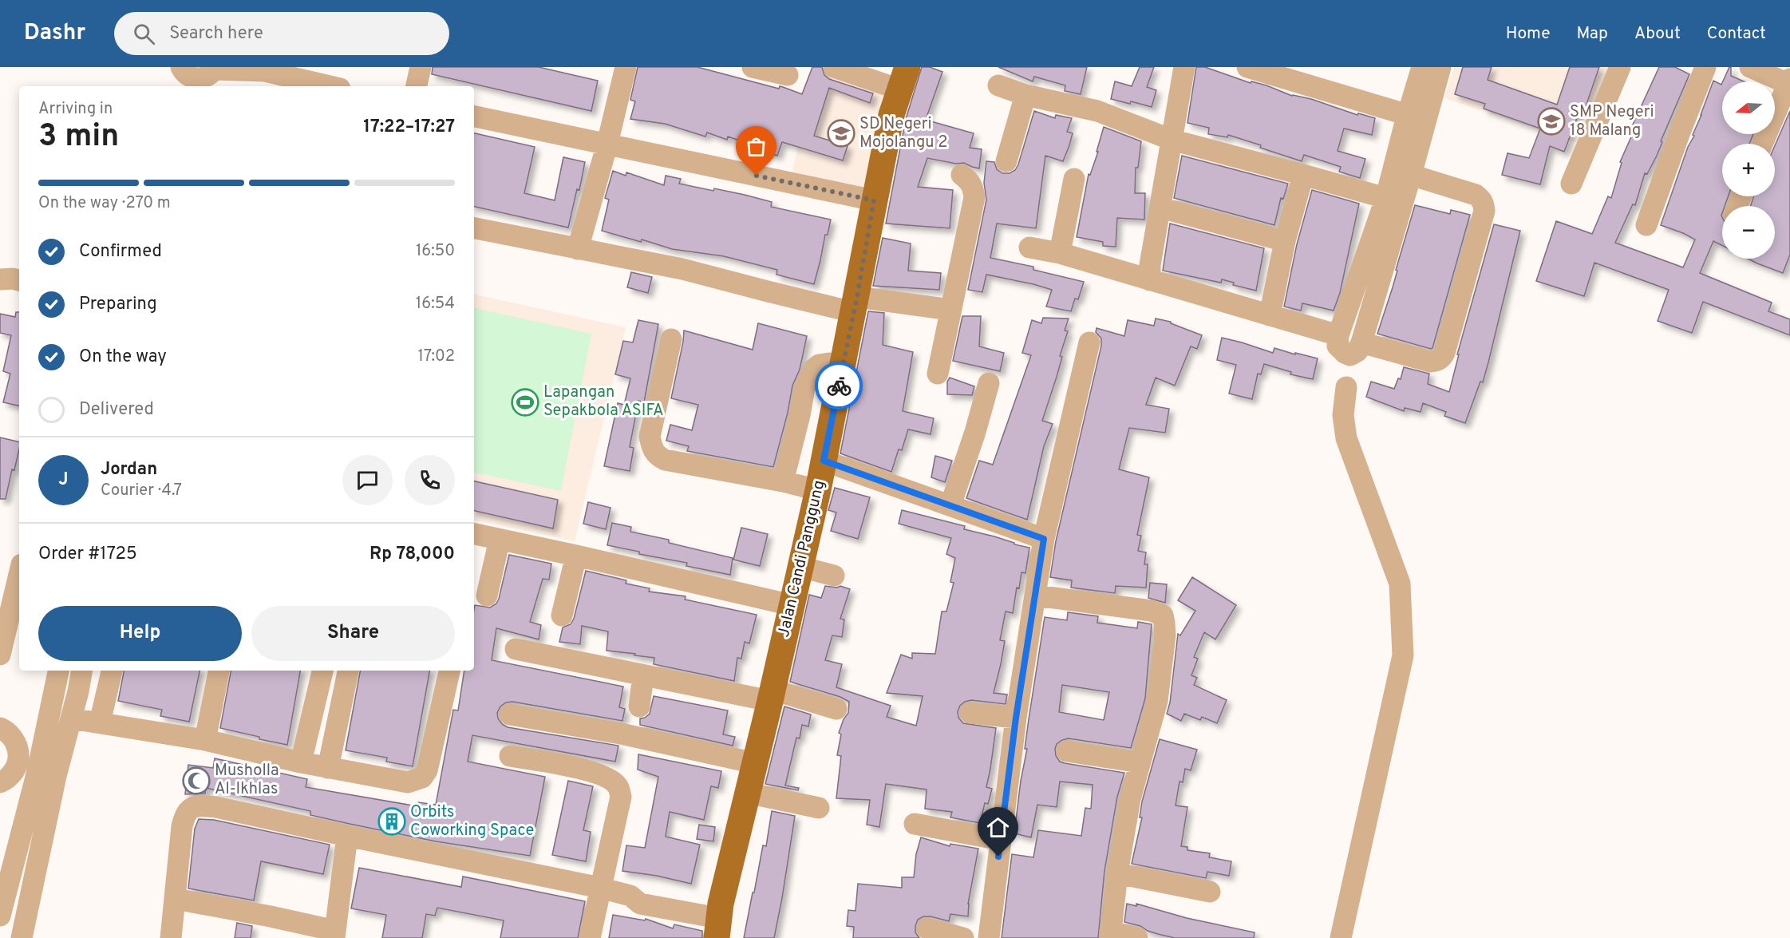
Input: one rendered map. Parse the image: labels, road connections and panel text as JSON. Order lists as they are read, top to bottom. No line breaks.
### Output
{"streets":{"main road":["Jalan Candi Panggung"]},"places":{"school or university":["SMP Negeri 18 Malang","SD Negeri Mojolangu 2"],"sports":["Lapangan Sepakbola ASIFA"],"mosque":["Musholla Al-Ikhlas"],"building":["Orbits Coworking Space"]},"north":"left","page":{"header":"Dashr","search":"Search here","nav":["Home","Map","About","Contact"],"map_buttons":["+","−"],"heading":["3 min","Arriving in","17:22–17:27"],"panel":["Jordan","Courier · 4.7","Order #1725","Rp 78,000"],"bar":"On the way · 270 m","list":[["Confirmed","16:50"],["Preparing","16:54"],["On the way","17:02"],"Delivered"],"round":"J","buttons":["Help","Share"]}}
